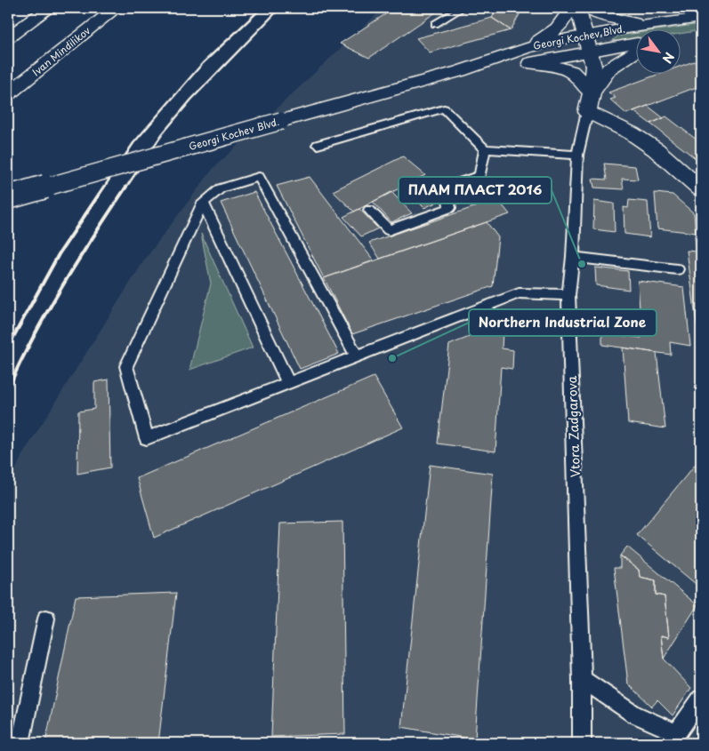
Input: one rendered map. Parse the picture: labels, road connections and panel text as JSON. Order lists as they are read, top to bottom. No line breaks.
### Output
{"streets":{"main road":["Georgi Kochev Blvd.","Ivan Mindilikov"],"lane":["Vtora Zadgarova"]},"places":["ПЛАМ ПЛАСТ 2016","Northern Industrial Zone"],"north":"bottom right"}
